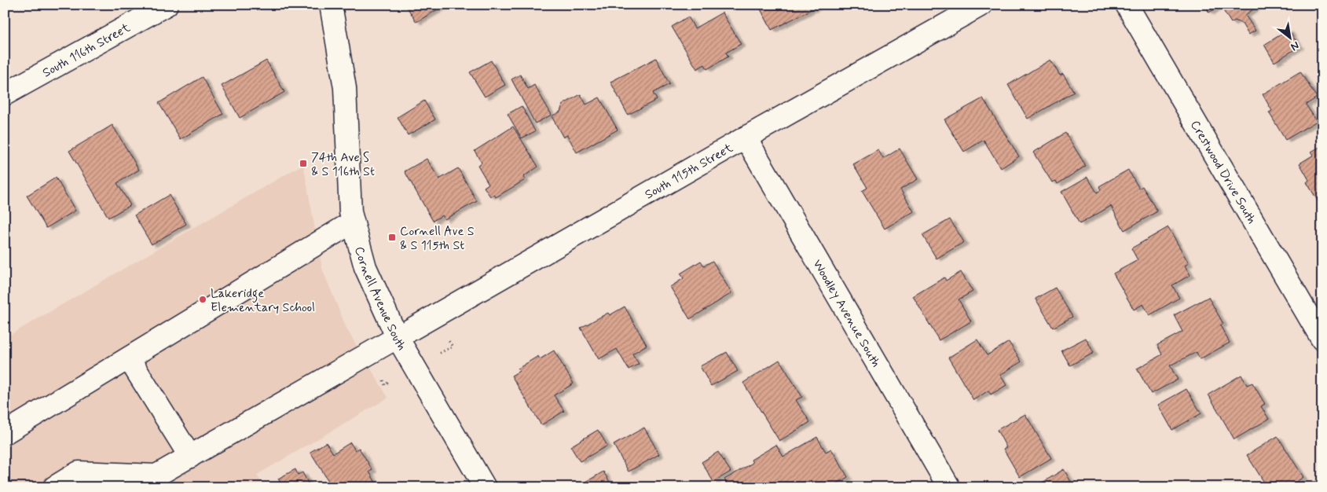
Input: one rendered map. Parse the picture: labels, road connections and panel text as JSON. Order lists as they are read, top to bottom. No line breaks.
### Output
{"streets":{"street":["South 116th Street","South 115th Street","Crestwood Drive South","Cornell Avenue South","Woodley Avenue South"]},"crossings":[["South 115th Street","Cornell Avenue South"],["South 115th Street","Woodley Avenue South"]],"places":{"transit":["74th Ave S & S 116th St","Cornell Ave S & S 115th St"],"other":["Lakeridge Elementary School"]},"north":"bottom right"}
